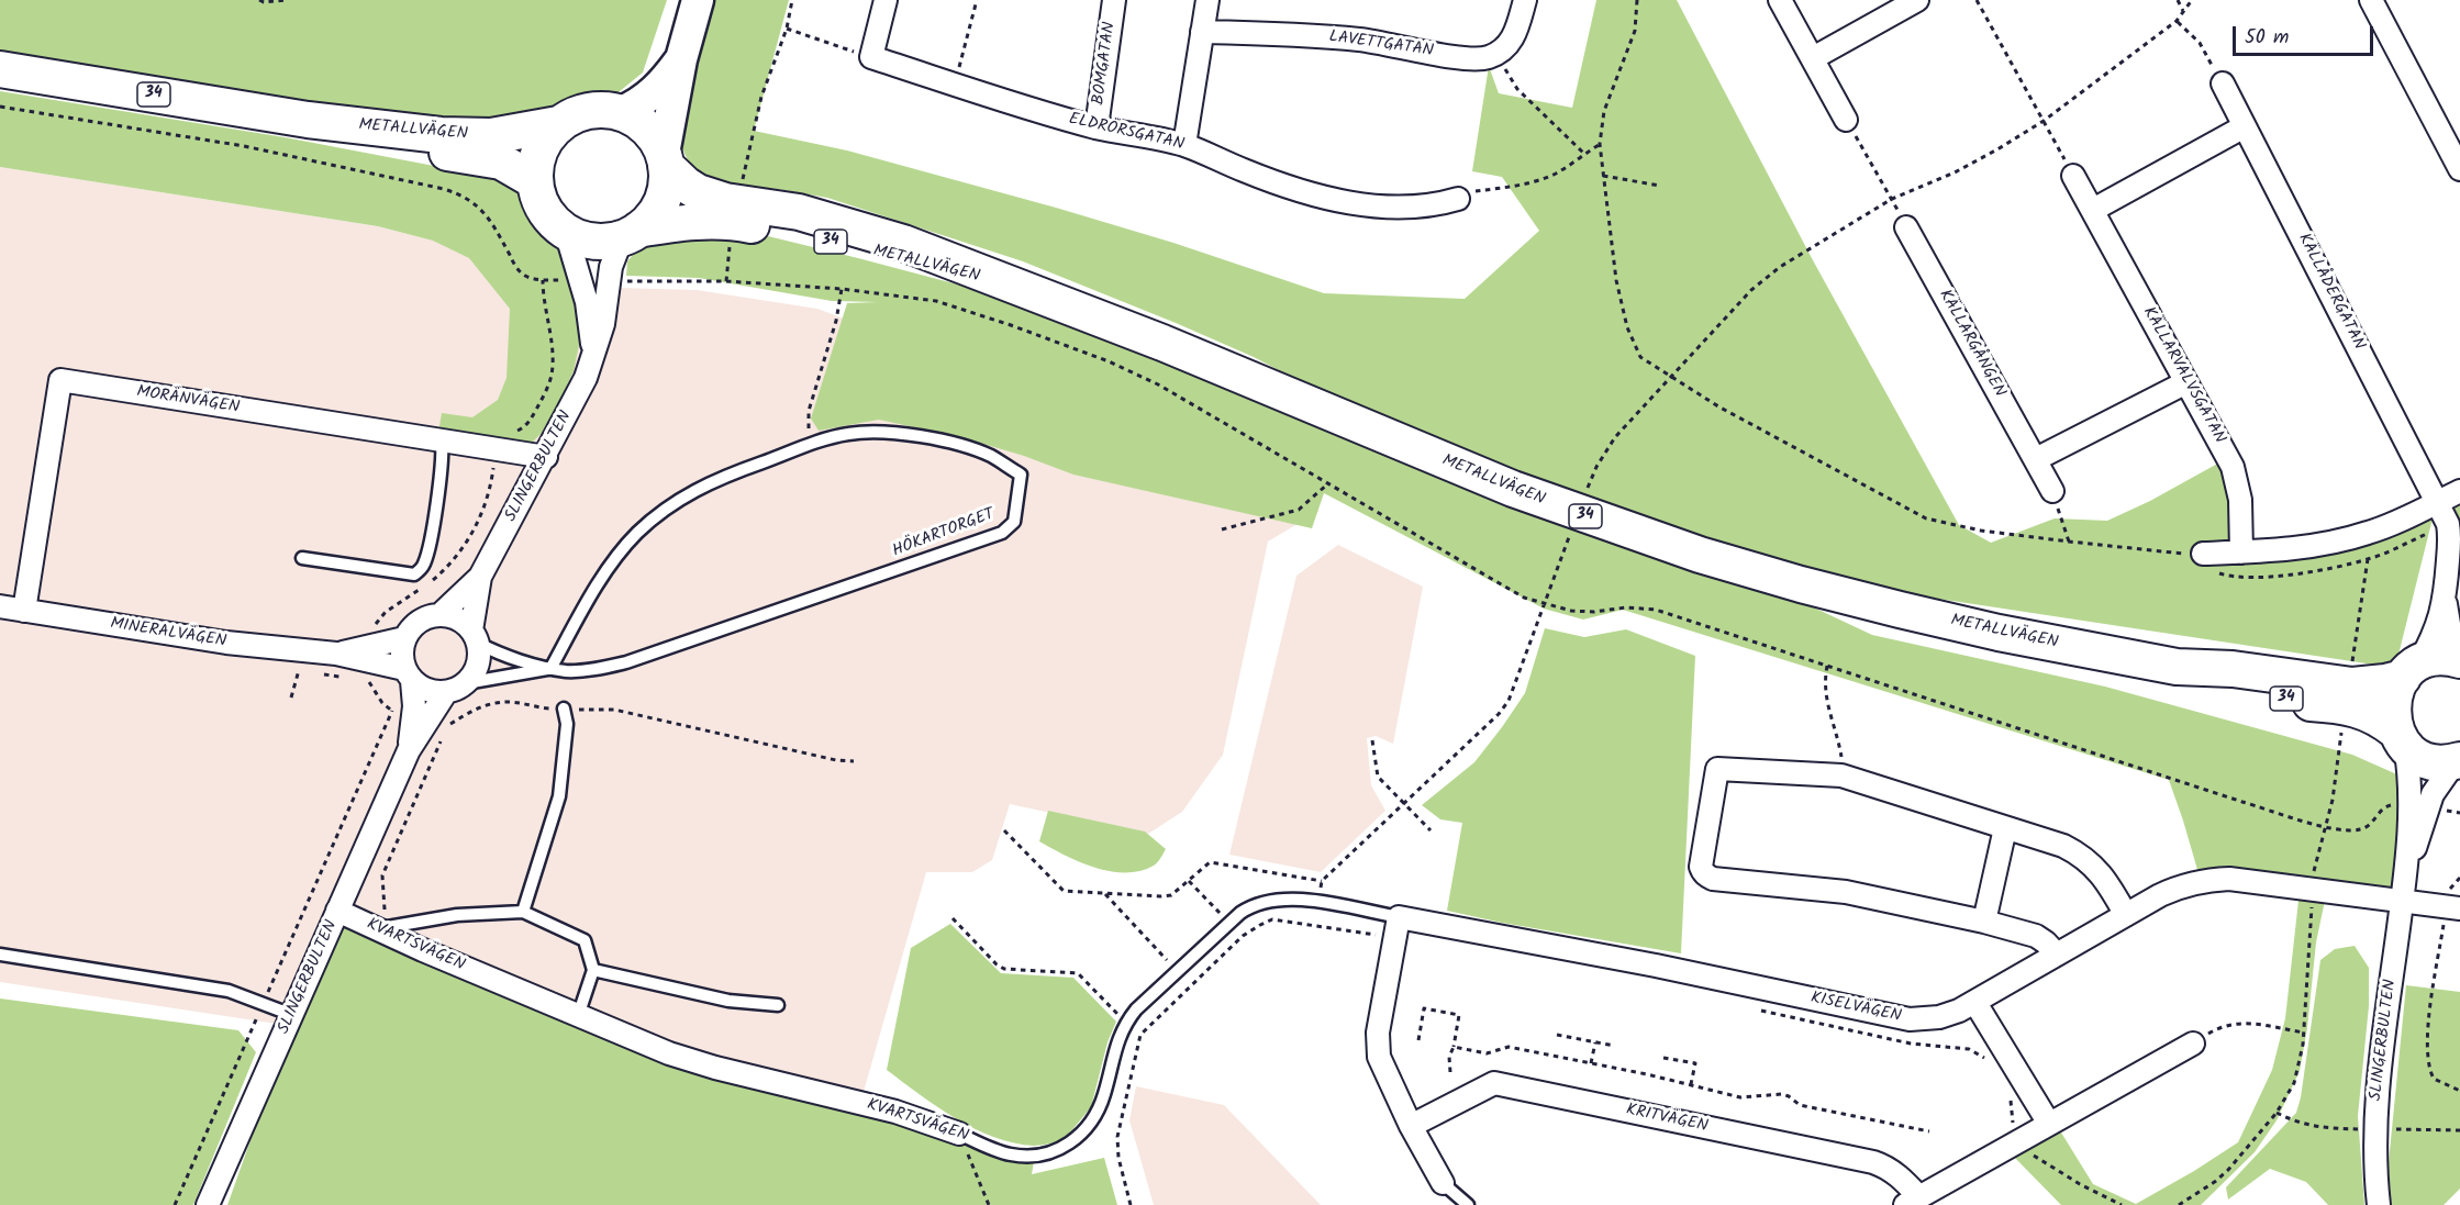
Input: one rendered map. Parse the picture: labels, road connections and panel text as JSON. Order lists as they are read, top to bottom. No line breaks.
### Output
{"streets":{"main road":["34","METALLVÄGEN"],"street":["LAVETTGATAN","BOMGATAN","ELDRÖRSGATAN","KÄLLÅDERGATAN","KÄLLARGÅNGEN","KÄLLARVALVSGATAN","MORÄNVÄGEN","SLINGERBULTEN","MINERALVÄGEN","KVARTSVÄGEN","KISELVÄGEN","KRITVÄGEN"],"lane":["HÖKARTORGET"]},"crossings":[["BOMGATAN","ELDRÖRSGATAN"],["34","METALLVÄGEN"],["34","SLINGERBULTEN"],["METALLVÄGEN","SLINGERBULTEN"],["MORÄNVÄGEN","SLINGERBULTEN"],["MORÄNVÄGEN","MINERALVÄGEN"],["SLINGERBULTEN","HÖKARTORGET"],["SLINGERBULTEN","MINERALVÄGEN"],["SLINGERBULTEN","KVARTSVÄGEN"],["SLINGERBULTEN","KISELVÄGEN"],["HÖKARTORGET","MINERALVÄGEN"],["KVARTSVÄGEN","KISELVÄGEN"]],"scale_bar":"50 m"}
